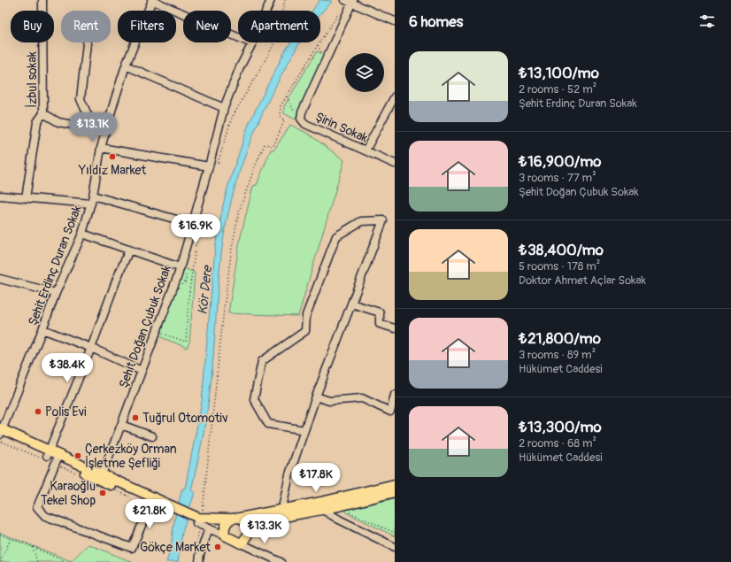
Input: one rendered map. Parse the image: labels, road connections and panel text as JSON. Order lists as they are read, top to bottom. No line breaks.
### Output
{"streets":{"street":["İzbul sokak","Şirin Sokak","Şehit Erdinç Duran Sokak","Şehit Doğan Çubuk Sokak"]},"water":["Kör Dere"],"places":["Yıldız Market","Polis Evi","Tuğrul Otomotiv","Çerkezköy Orman İşletme Şefliği","Karaoğlu Tekel Shop","Gökçe Market"],"page":{"heading":"6 homes","chip":["Buy","Rent","Filters","New","Apartment"],"list":[{"name":"₺13,100/mo","note":"2 rooms · 52 m² · Şehit Erdinç Duran Sokak"},{"name":"₺16,900/mo","note":"3 rooms · 77 m² · Şehit Doğan Çubuk Sokak"},{"name":"₺38,400/mo","note":"5 rooms · 178 m² · Doktor Ahmet Açlar Sokak"},{"name":"₺21,800/mo","note":"3 rooms · 89 m² · Hükümet Caddesi"},{"name":"₺13,300/mo","note":"2 rooms · 68 m² · Hükümet Caddesi"}],"price":["₺13.1K","₺16.9K","₺38.4K","₺17.8K","₺21.8K","₺13.3K"]}}
